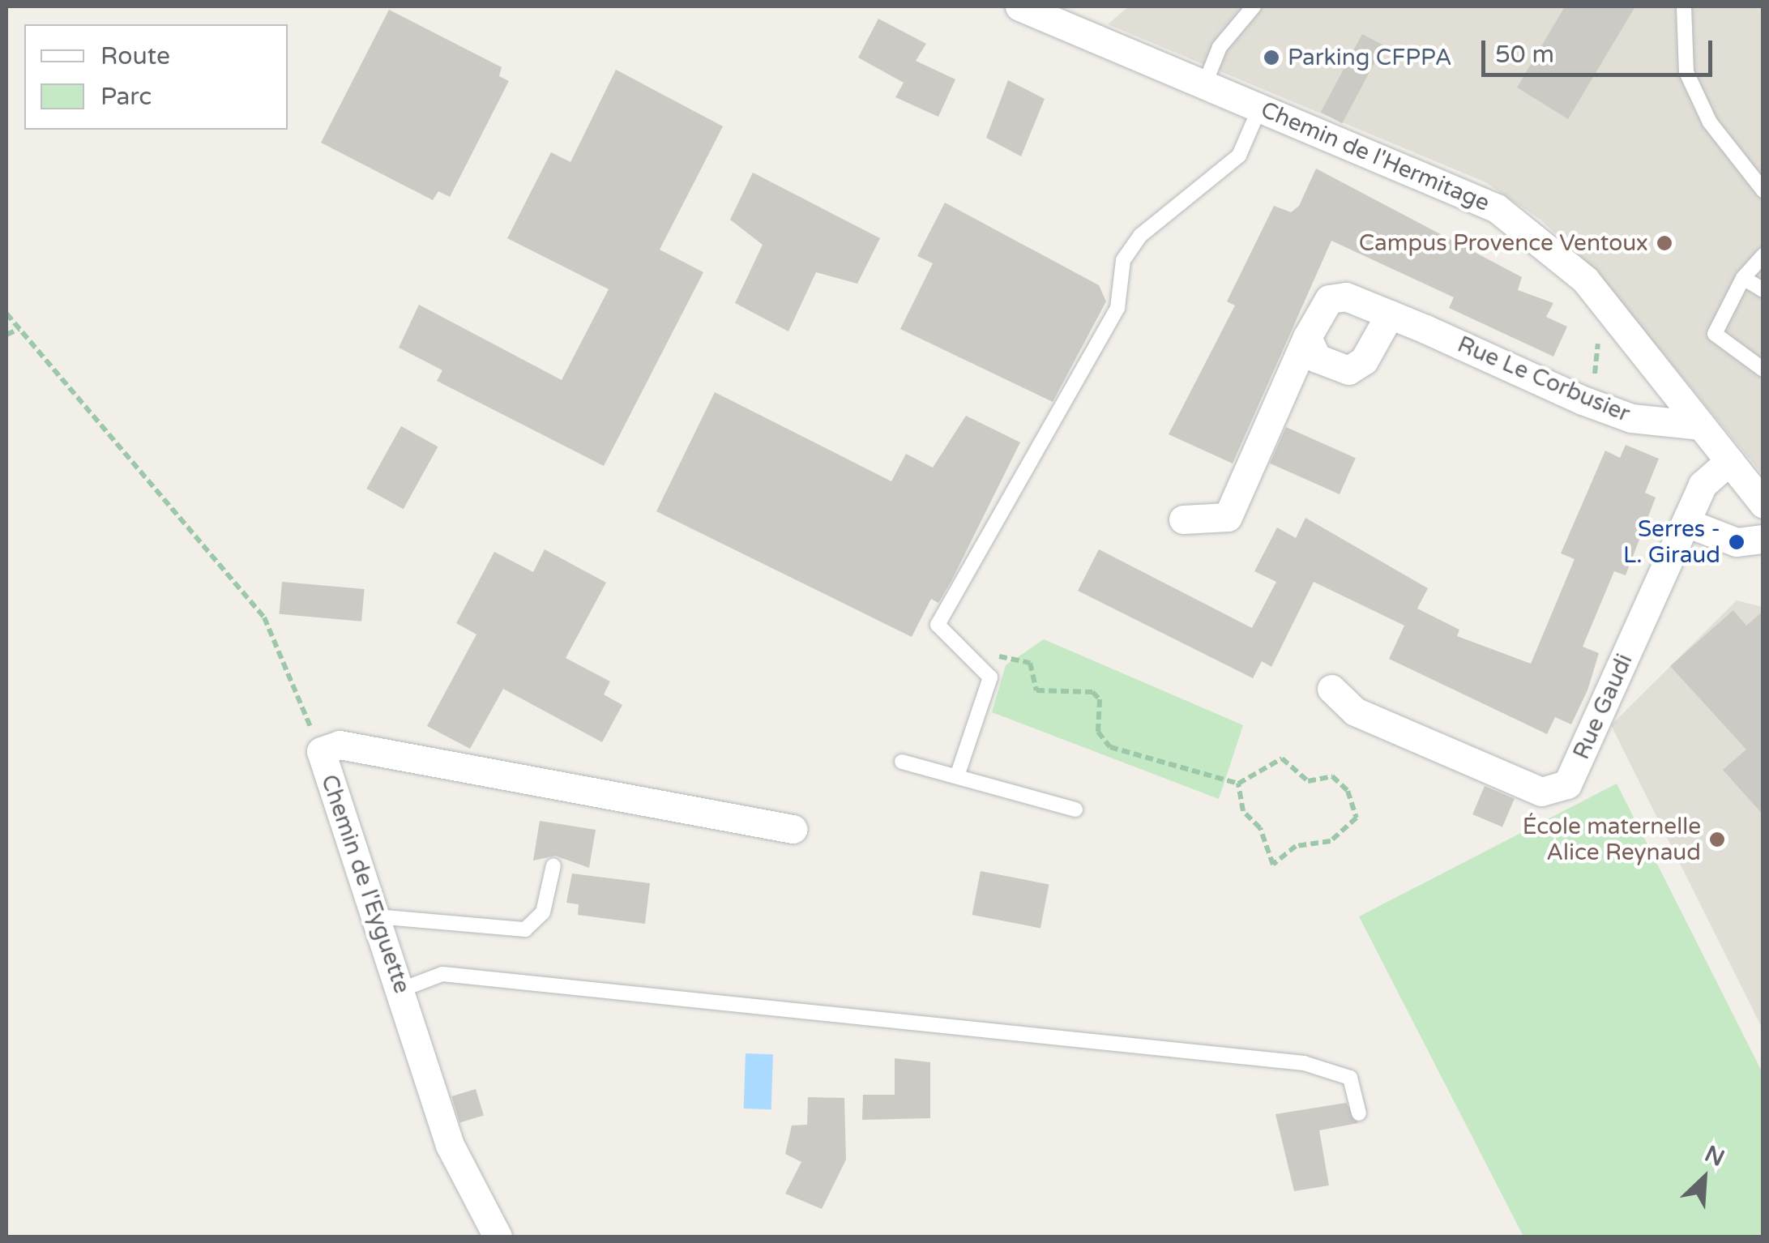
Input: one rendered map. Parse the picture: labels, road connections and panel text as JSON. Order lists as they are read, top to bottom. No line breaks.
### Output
{"streets":{"street":["Chemin de l'Hermitage","Rue Le Corbusier","Rue Gaudi","Chemin de l'Eyguette"]},"crossings":[["Chemin de l'Hermitage","Rue Le Corbusier"],["Chemin de l'Hermitage","Rue Gaudi"]],"places":["Parking CFPPA","Campus Provence Ventoux","Serres - L. Giraud","École maternelle Alice Reynaud"],"legend":["Route","Parc"],"scale_bar":"50 m","north":"top right"}
